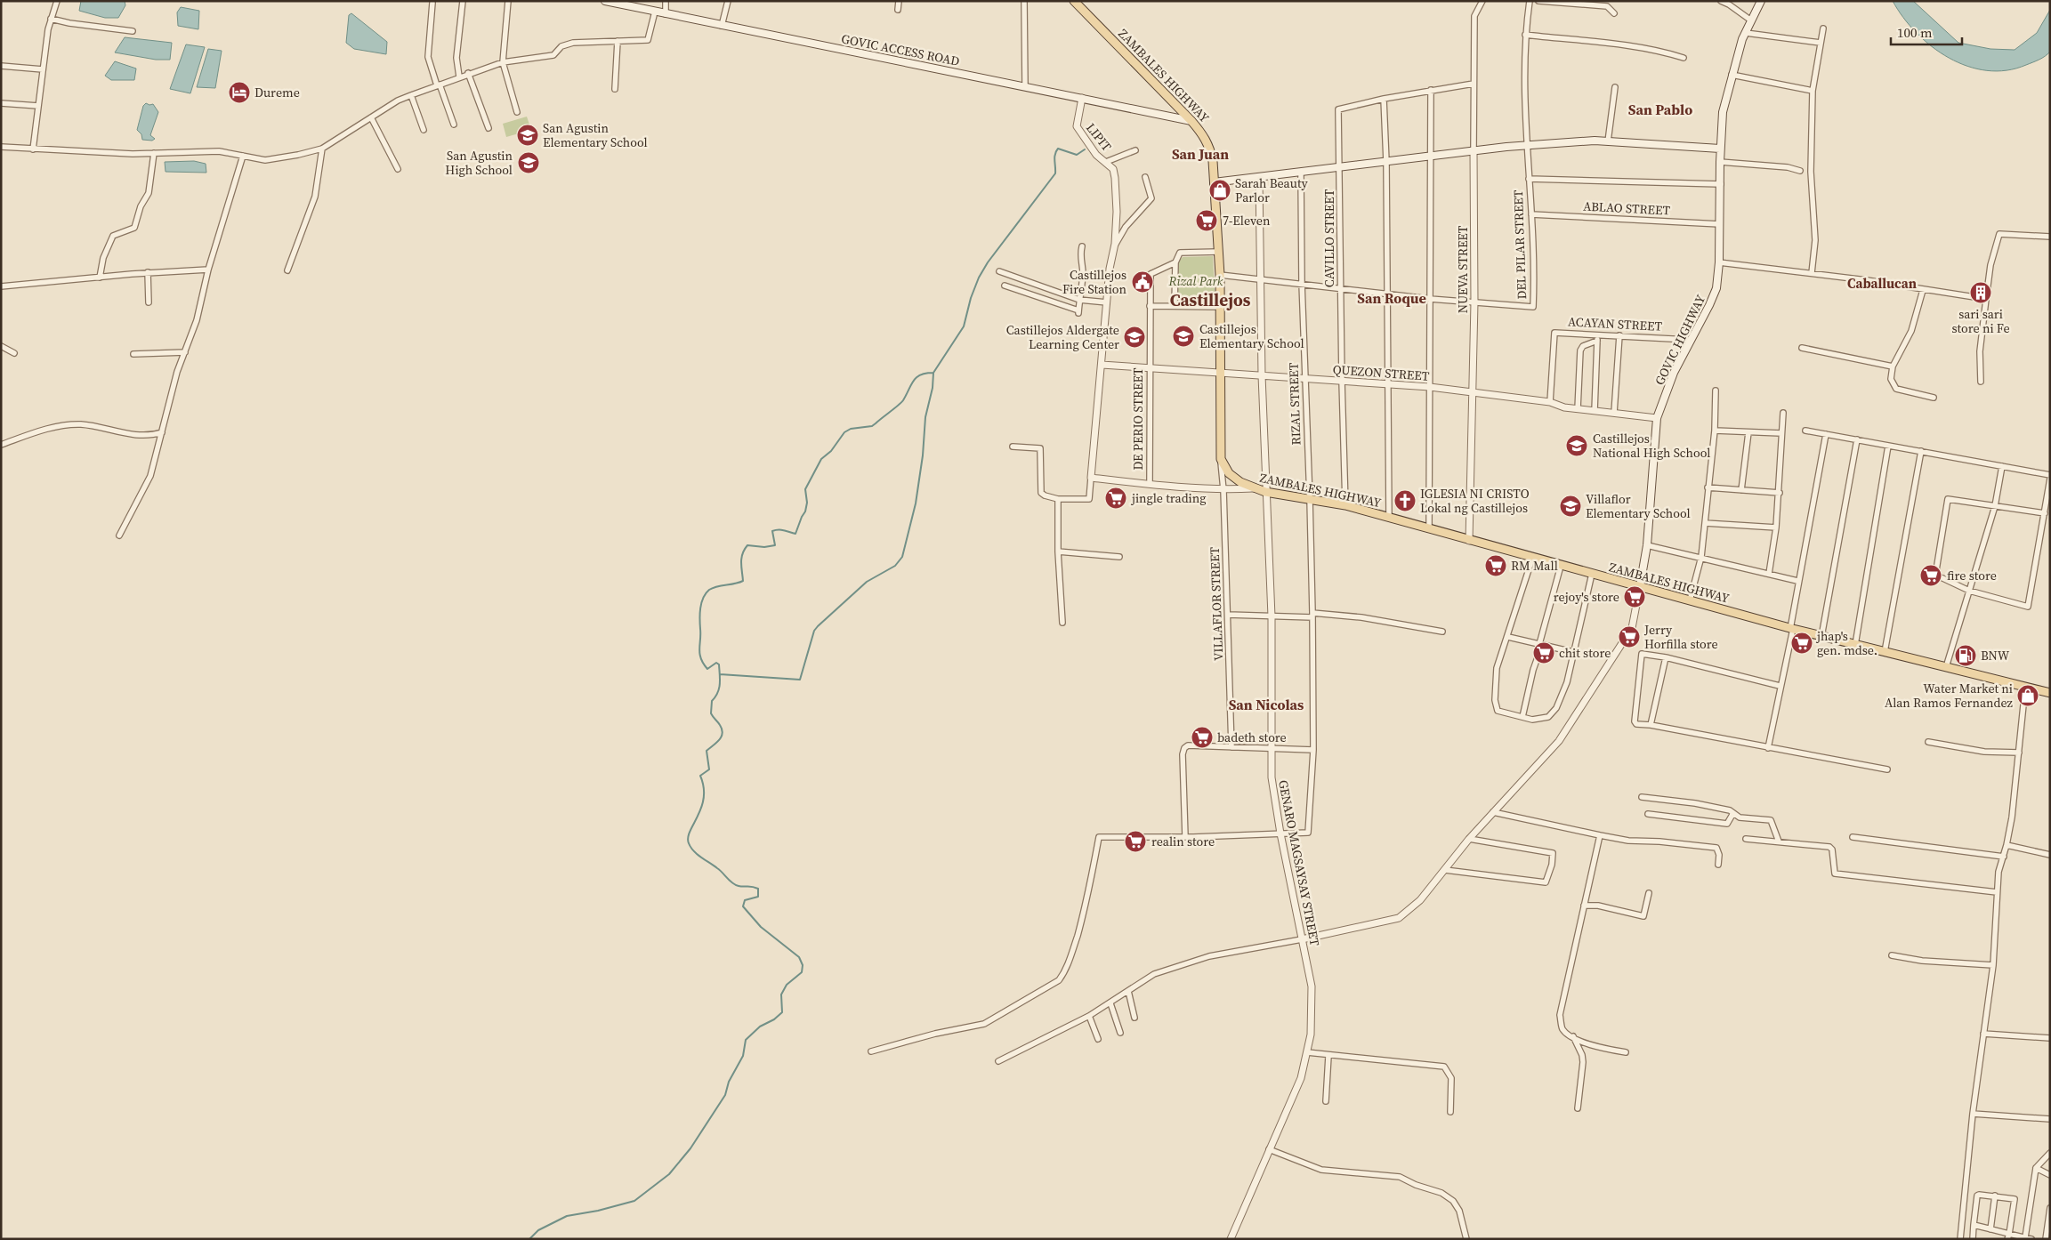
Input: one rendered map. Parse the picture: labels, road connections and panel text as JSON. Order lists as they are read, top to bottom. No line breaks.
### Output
{"streets":{"main road":["GOVIC ACCESS ROAD","ZAMBALES HIGHWAY","GOVIC HIGHWAY"],"street":["LIPIT","ABLAO STREET","CAVILLO STREET","DEL PILAR STREET","NUEVA STREET","ACAYAN STREET","QUEZON STREET","RIZAL STREET","DE PERIO STREET","VILLAFLOR STREET","GENARO MAGSAYSAY STREET"]},"crossings":[["GOVIC ACCESS ROAD","ZAMBALES HIGHWAY"],["GOVIC ACCESS ROAD","LIPIT"],["ZAMBALES HIGHWAY","CAVILLO STREET"],["ZAMBALES HIGHWAY","DEL PILAR STREET"],["ZAMBALES HIGHWAY","NUEVA STREET"],["ZAMBALES HIGHWAY","GOVIC HIGHWAY"],["ZAMBALES HIGHWAY","QUEZON STREET"],["ZAMBALES HIGHWAY","RIZAL STREET"],["ZAMBALES HIGHWAY","VILLAFLOR STREET"],["ZAMBALES HIGHWAY","GENARO MAGSAYSAY STREET"],["ABLAO STREET","DEL PILAR STREET"],["ABLAO STREET","GOVIC HIGHWAY"],["CAVILLO STREET","DEL PILAR STREET"],["CAVILLO STREET","NUEVA STREET"],["CAVILLO STREET","QUEZON STREET"],["DEL PILAR STREET","NUEVA STREET"],["DEL PILAR STREET","RIZAL STREET"],["DEL PILAR STREET","GENARO MAGSAYSAY STREET"],["NUEVA STREET","QUEZON STREET"],["ACAYAN STREET","GOVIC HIGHWAY"],["ACAYAN STREET","QUEZON STREET"],["GOVIC HIGHWAY","QUEZON STREET"],["QUEZON STREET","RIZAL STREET"],["QUEZON STREET","DE PERIO STREET"],["QUEZON STREET","GENARO MAGSAYSAY STREET"],["RIZAL STREET","GENARO MAGSAYSAY STREET"]],"districts":["San Pablo","San Juan","Caballucan","San Roque","Castillejos","San Nicolas"],"parks":["Rizal Park"],"places":{"hotel":["Dureme"],"school or university":["San Agustin Elementary School","San Agustin High School","Castillejos Elementary School","Castillejos Aldergate Learning Center","Castillejos National High School","Villaflor Elementary School"],"shop":["Sarah Beauty Parlor","Water Market ni Alan Ramos Fernandez"],"supermarket":["7-Eleven","jingle trading","RM Mall","fire store","rejoy's store","Jerry Horfilla store","jhap's gen. mdse.","chit store","badeth store","realin store"],"public building":["Castillejos Fire Station"],"building":["sari sari store ni Fe"],"church":["IGLESIA NI CRISTO Lokal ng Castillejos"],"fuel station":["BNW"]},"scale_bar":"100 m"}
